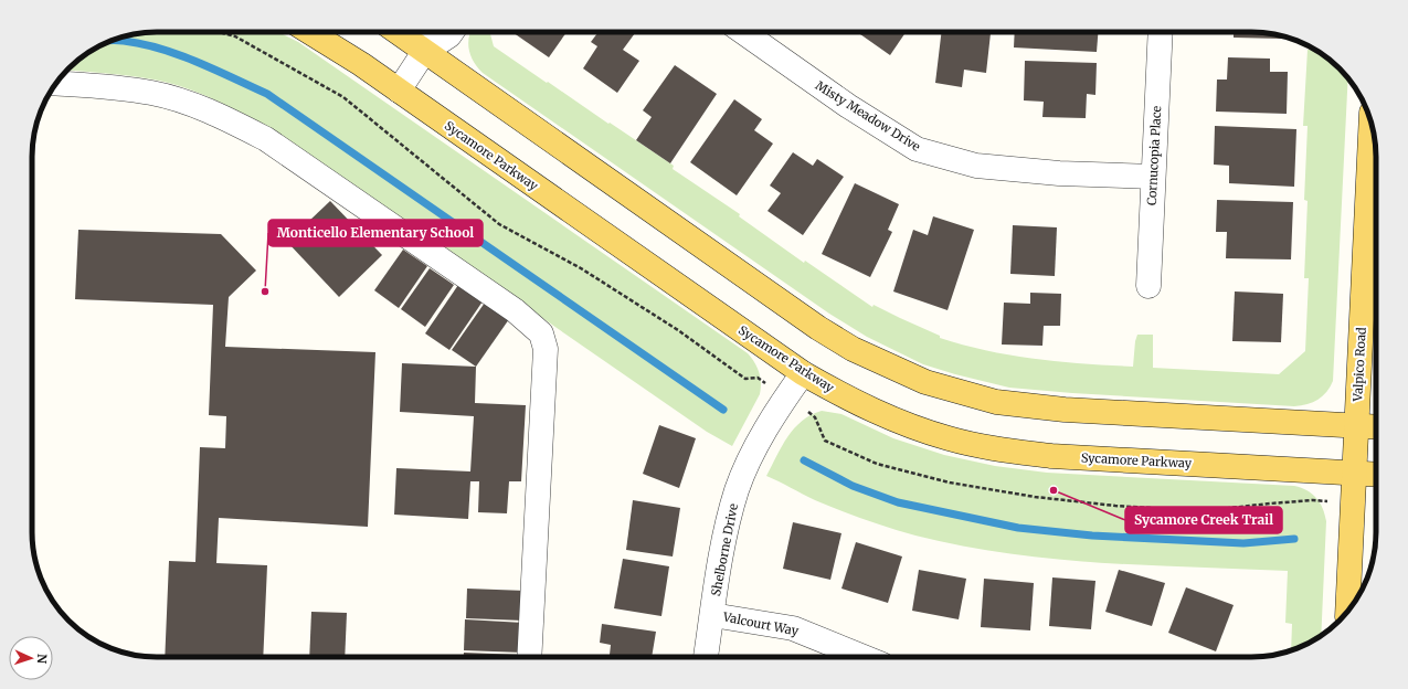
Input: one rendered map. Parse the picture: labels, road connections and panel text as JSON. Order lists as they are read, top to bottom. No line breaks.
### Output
{"streets":{"main road":["Sycamore Parkway","Valpico Road"],"street":["Misty Meadow Drive","Cornucopia Place","Shelborne Drive","Valcourt Way"]},"crossings":[["Misty Meadow Drive","Cornucopia Place"],["Sycamore Parkway","Valpico Road"],["Sycamore Parkway","Shelborne Drive"],["Shelborne Drive","Valcourt Way"]],"places":["Monticello Elementary School","Sycamore Creek Trail"],"north":"right"}
